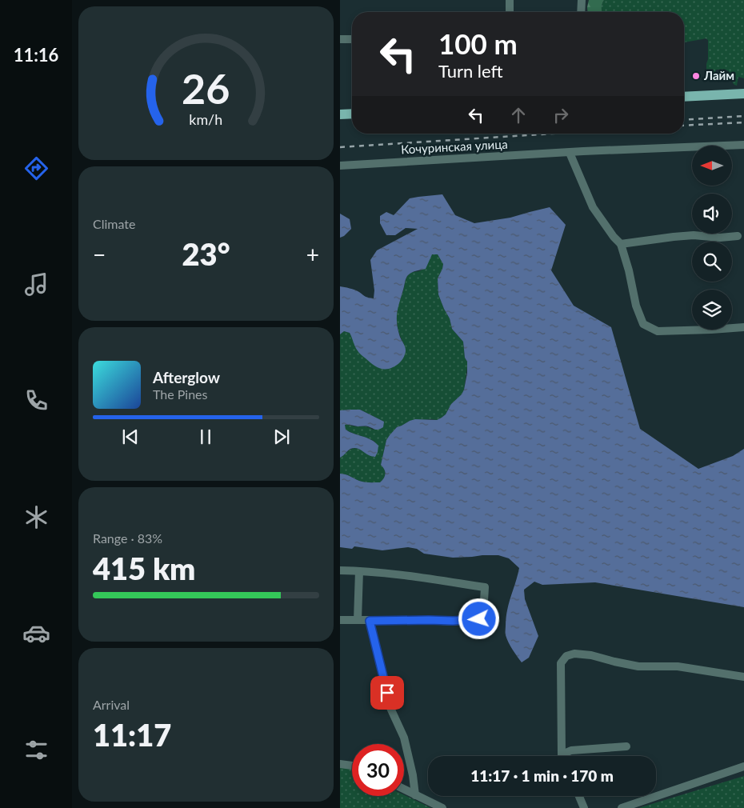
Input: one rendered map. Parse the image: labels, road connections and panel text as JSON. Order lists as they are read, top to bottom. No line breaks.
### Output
{"streets":{"street":["Кочуринская улица"]},"places":["Лайм"],"north":"left","page":{"tabs":"11:16","turn":["100 m","Turn left"],"tile":["Climate",["Range · 83%","415 km"],["Arrival","11:17"]],"heat":["−","23°","+"],"song":["Afterglow","The Pines"],"limit":"30","trip":"11:17 · 1 min · 170 m","gauge":["26","km/h"]}}
